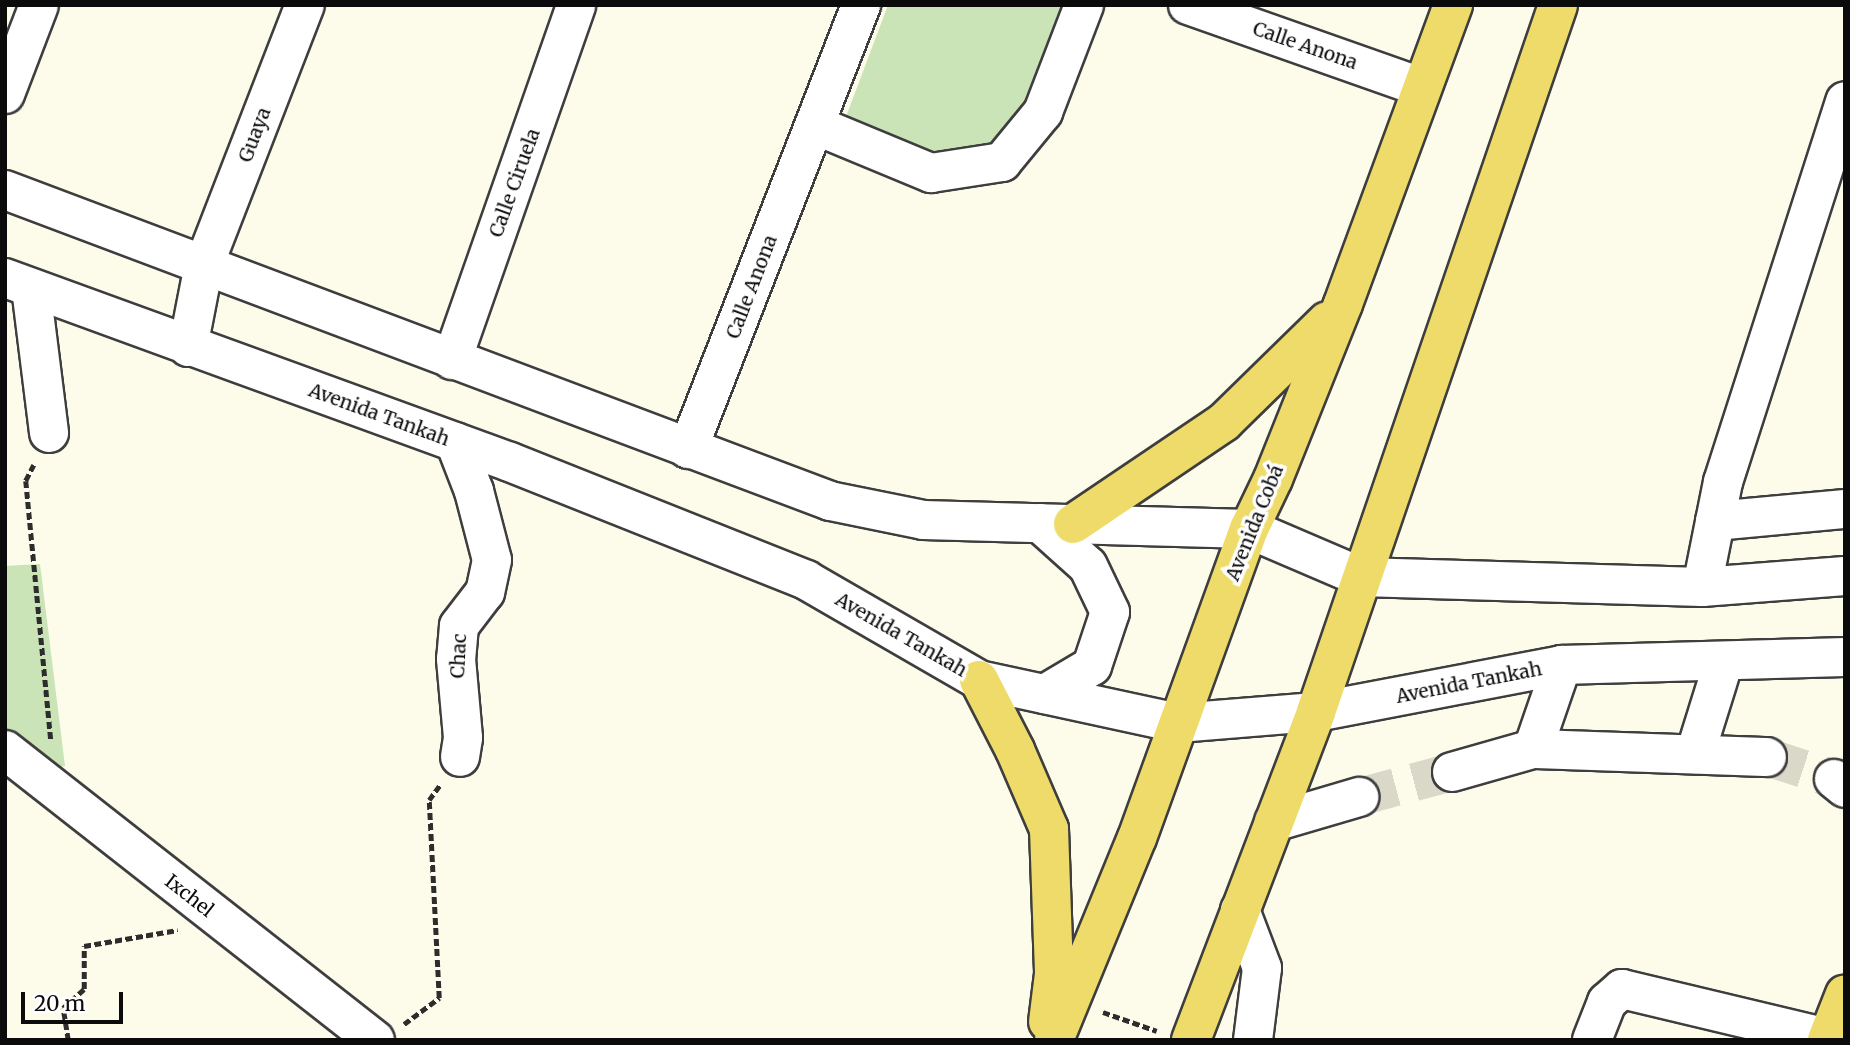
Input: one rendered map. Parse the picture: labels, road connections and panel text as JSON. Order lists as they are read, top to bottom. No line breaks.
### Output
{"streets":{"main road":["Avenida Cobá"],"street":["Calle Anona","Guaya","Calle Ciruela","Avenida Tankah","Chac","Ixchel"]},"crossings":[["Calle Anona","Avenida Cobá"],["Guaya","Avenida Tankah"],["Avenida Tankah","Avenida Cobá"],["Avenida Tankah","Chac"]],"scale_bar":"20 m"}
